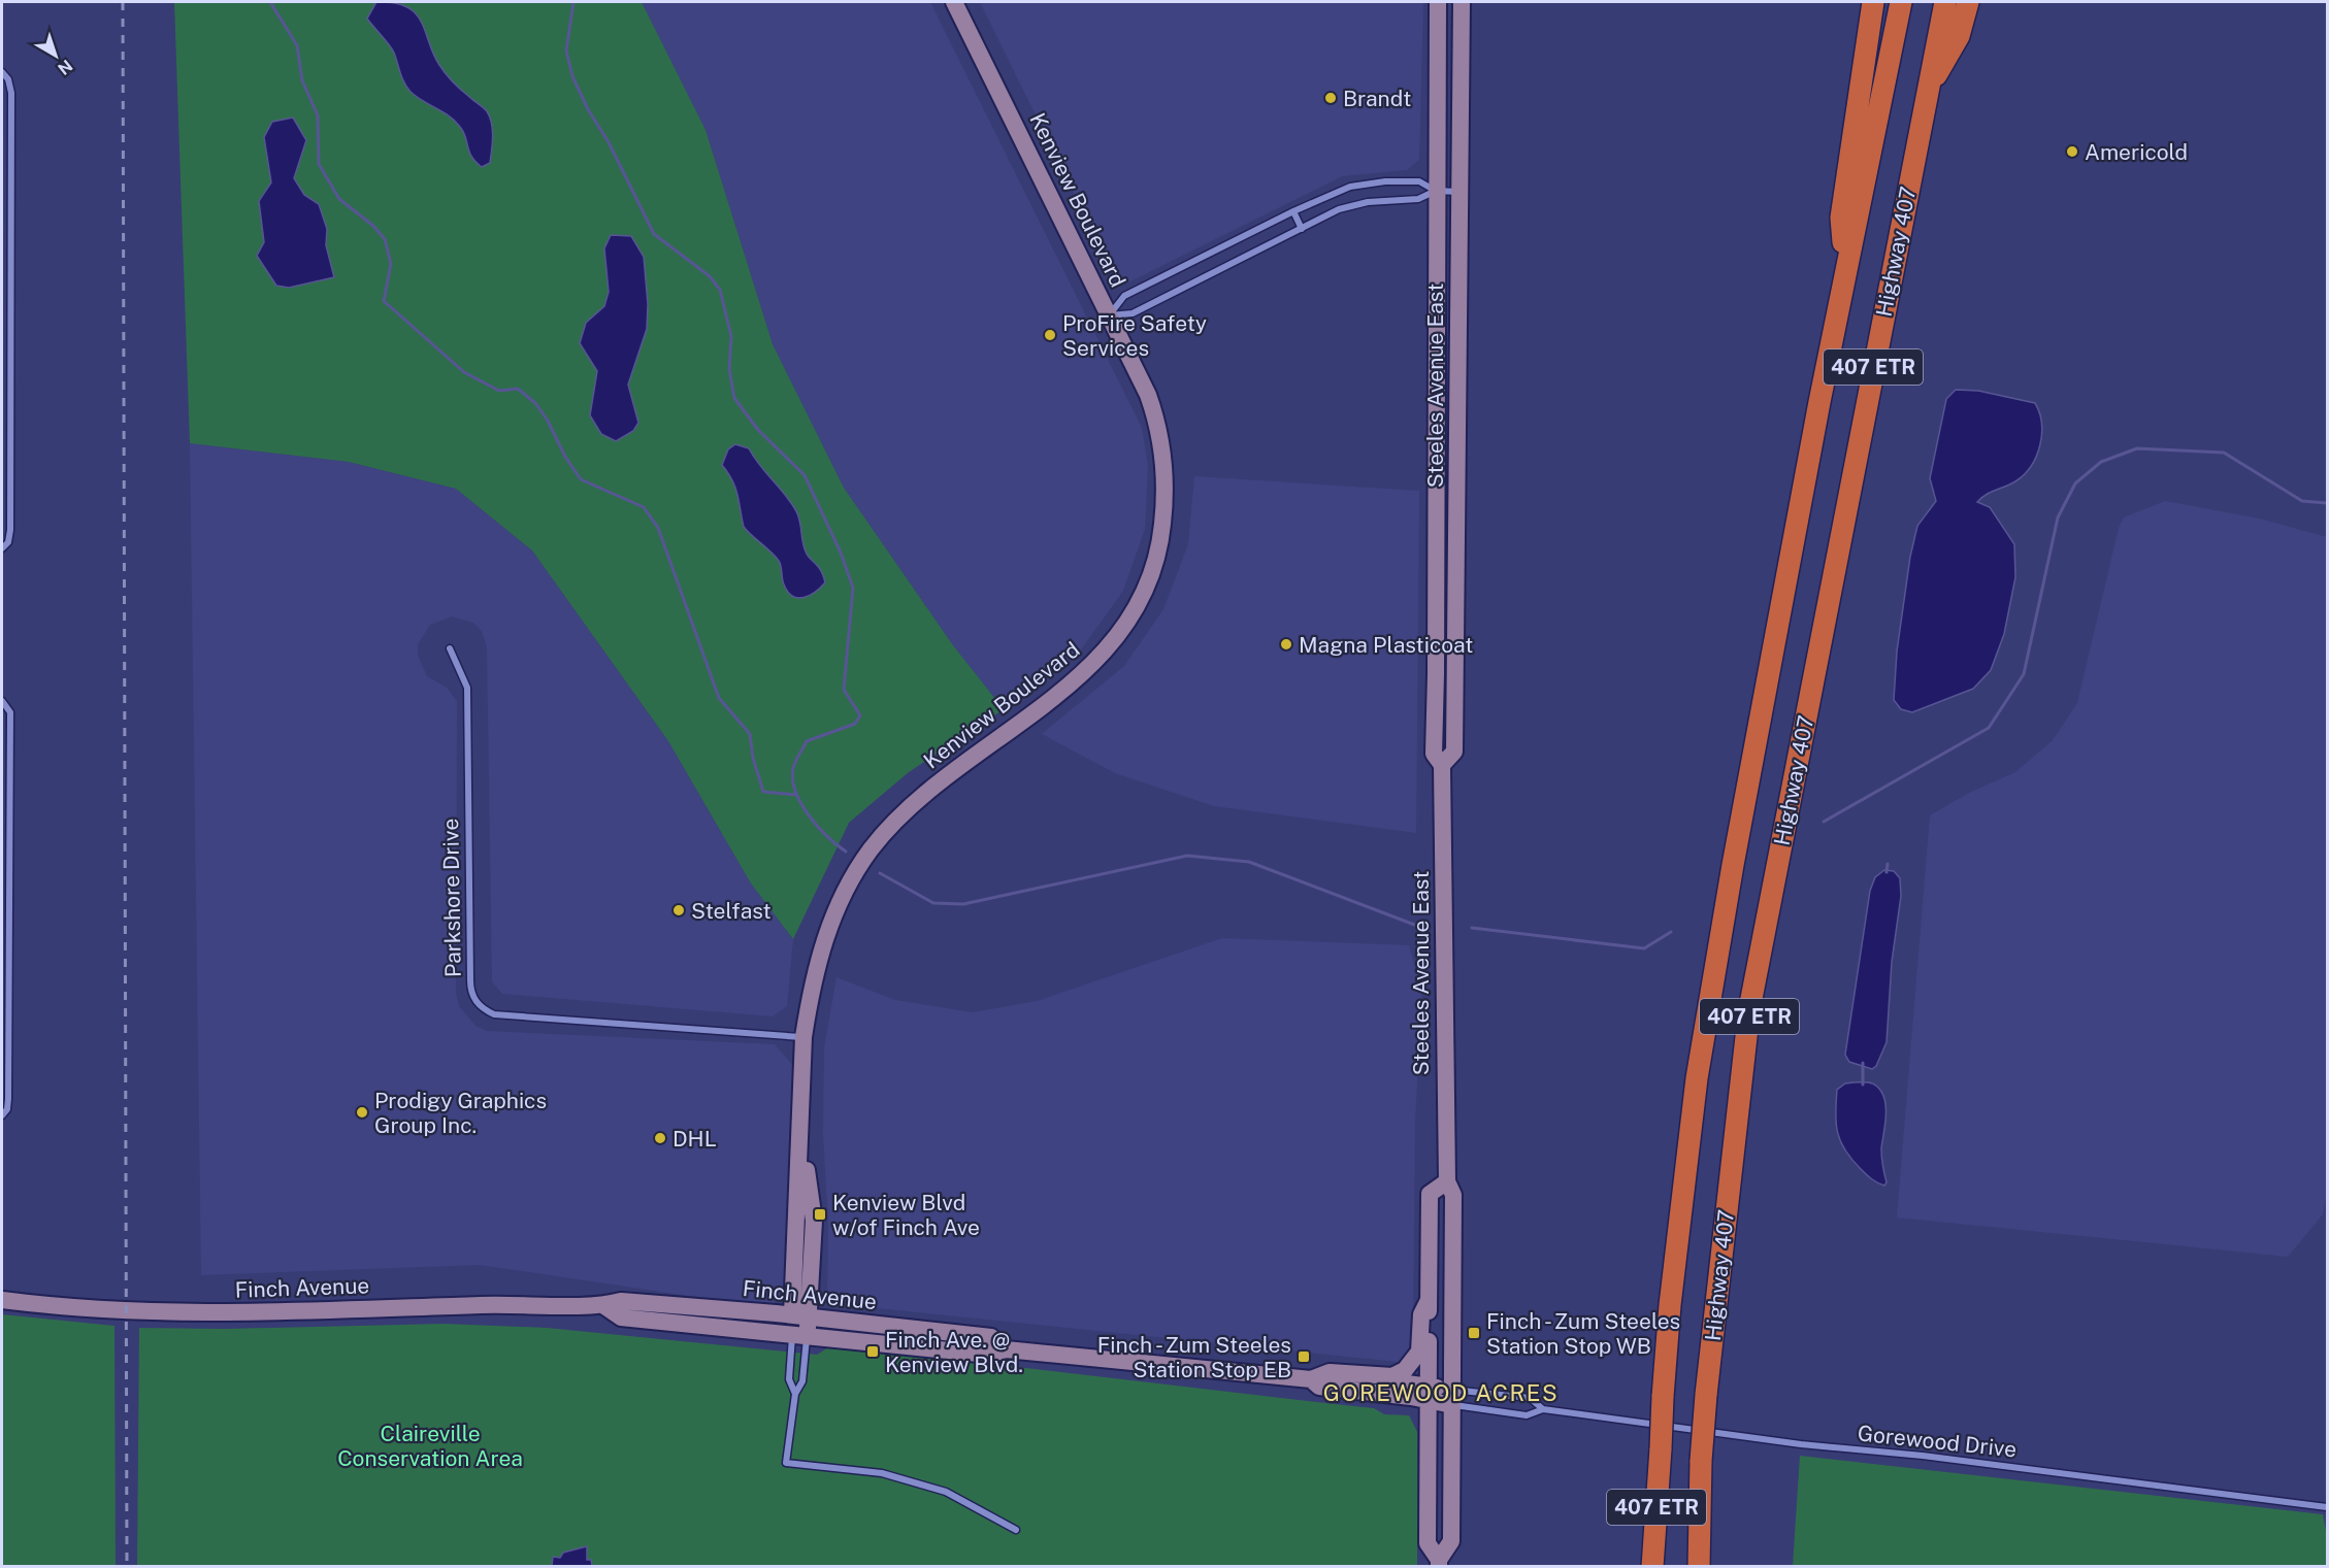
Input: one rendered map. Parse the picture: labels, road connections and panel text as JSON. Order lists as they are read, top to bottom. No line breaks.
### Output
{"streets":{"highway":["Highway 407","407 ETR"],"main road":["Kenview Boulevard","Steeles Avenue East","Finch Avenue"],"street":["Parkshore Drive","Gorewood Drive"]},"crossings":[["Kenview Boulevard","Parkshore Drive"],["Kenview Boulevard","Finch Avenue"],["Steeles Avenue East","Finch Avenue"],["Steeles Avenue East","Gorewood Drive"],["Finch Avenue","Gorewood Drive"]],"districts":["GOREWOOD ACRES"],"parks":["Claireville Conservation Area"],"places":{"other":["Brandt","Americold","ProFire Safety Services","Magna Plasticoat","Stelfast","Prodigy Graphics Group Inc.","DHL"],"transit":["Kenview Blvd w/of Finch Ave","Finch - Zum Steeles Station Stop WB","Finch Ave. @ Kenview Blvd.","Finch - Zum Steeles Station Stop EB"]},"north":"bottom right"}
